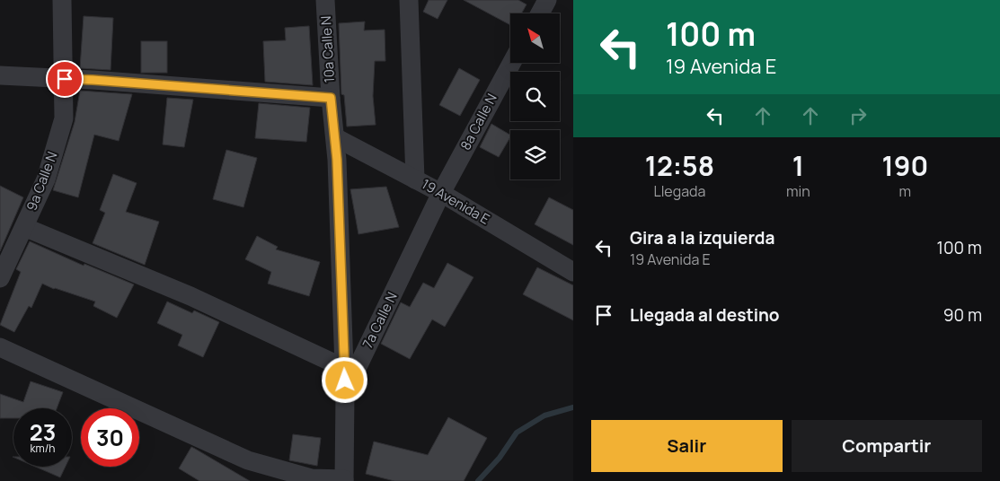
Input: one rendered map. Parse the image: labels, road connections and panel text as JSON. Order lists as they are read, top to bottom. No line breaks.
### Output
{"streets":{"street":["10a Calle N","8a Calle N","9a Calle N","19 Avenida E","7a Calle N"]},"crossings":[["10a Calle N","19 Avenida E"],["10a Calle N","7a Calle N"],["8a Calle N","19 Avenida E"],["8a Calle N","7a Calle N"],["19 Avenida E","7a Calle N"]],"north":"top left","page":{"turn":["100 m","19 Avenida E"],"eta":["12:58","Llegada","1","min","190","m"],"list":[{"name":"Gira a la izquierda","note":"19 Avenida E","value":"100 m"},{"name":"Llegada al destino","value":"90 m"}],"speed":"23 km/h","limit":"30","buttons":["Salir","Compartir"]}}
